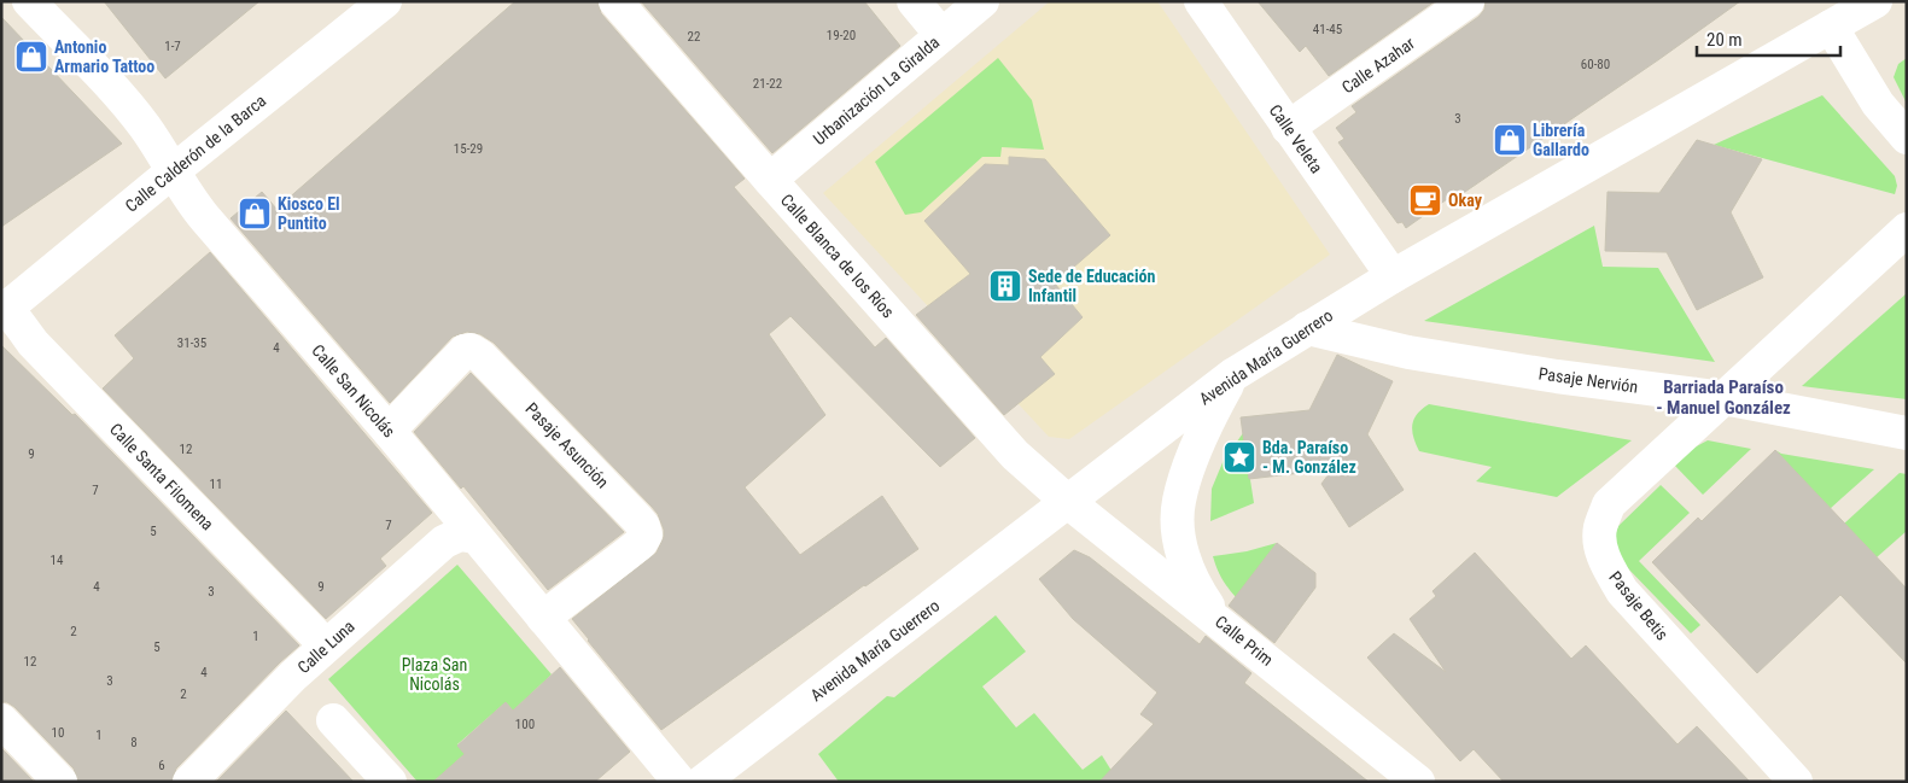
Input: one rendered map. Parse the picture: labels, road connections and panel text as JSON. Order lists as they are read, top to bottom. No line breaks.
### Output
{"streets":{"street":["Calle Azahar","Urbanización La Giralda","Calle Veleta","Calle Calderón de la Barca","Calle Blanca de los Ríos","Avenida María Guerrero","Pasaje Nervión","Calle San Nicolás","Pasaje Asunción","Calle Santa Filomena","Pasaje Betis","Calle Prim","Calle Luna"]},"crossings":[["Calle Azahar","Calle Veleta"],["Urbanización La Giralda","Calle Blanca de los Ríos"],["Calle Veleta","Avenida María Guerrero"],["Calle Calderón de la Barca","Calle San Nicolás"],["Calle Calderón de la Barca","Calle Santa Filomena"],["Calle Blanca de los Ríos","Avenida María Guerrero"],["Calle Blanca de los Ríos","Calle Prim"],["Avenida María Guerrero","Pasaje Nervión"],["Avenida María Guerrero","Calle Prim"],["Pasaje Nervión","Pasaje Betis"],["Calle San Nicolás","Pasaje Asunción"],["Calle San Nicolás","Calle Luna"],["Calle Santa Filomena","Calle Luna"]],"districts":["Barriada Paraíso - Manuel González"],"parks":["Plaza San Nicolás"],"places":{"shop":["Antonio Armario Tattoo","Librería Gallardo","Kiosco El Puntito"],"cafe":["Okay"],"building":["Sede de Educación Infantil"],"place":["Bda. Paraíso - M. González"]},"house_numbers":["41-45","19-20","22","1-7","60-80","21-22","3","15-29","31-35","4","12","9","11","7","7","5","14","4","9","3","2","1","5","12","4","3","2","100","10","1","8","6"],"scale_bar":"20 m"}
